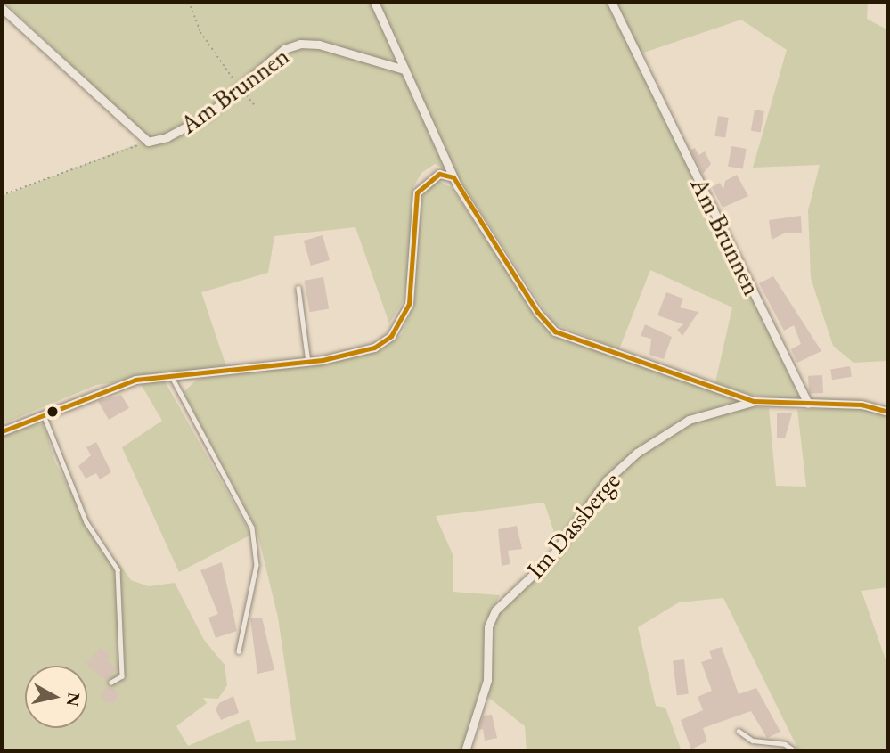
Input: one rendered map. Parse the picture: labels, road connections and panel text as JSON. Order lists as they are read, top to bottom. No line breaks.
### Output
{"streets":{"street":["Am Brunnen","Im Dassberge"]},"north":"right"}
